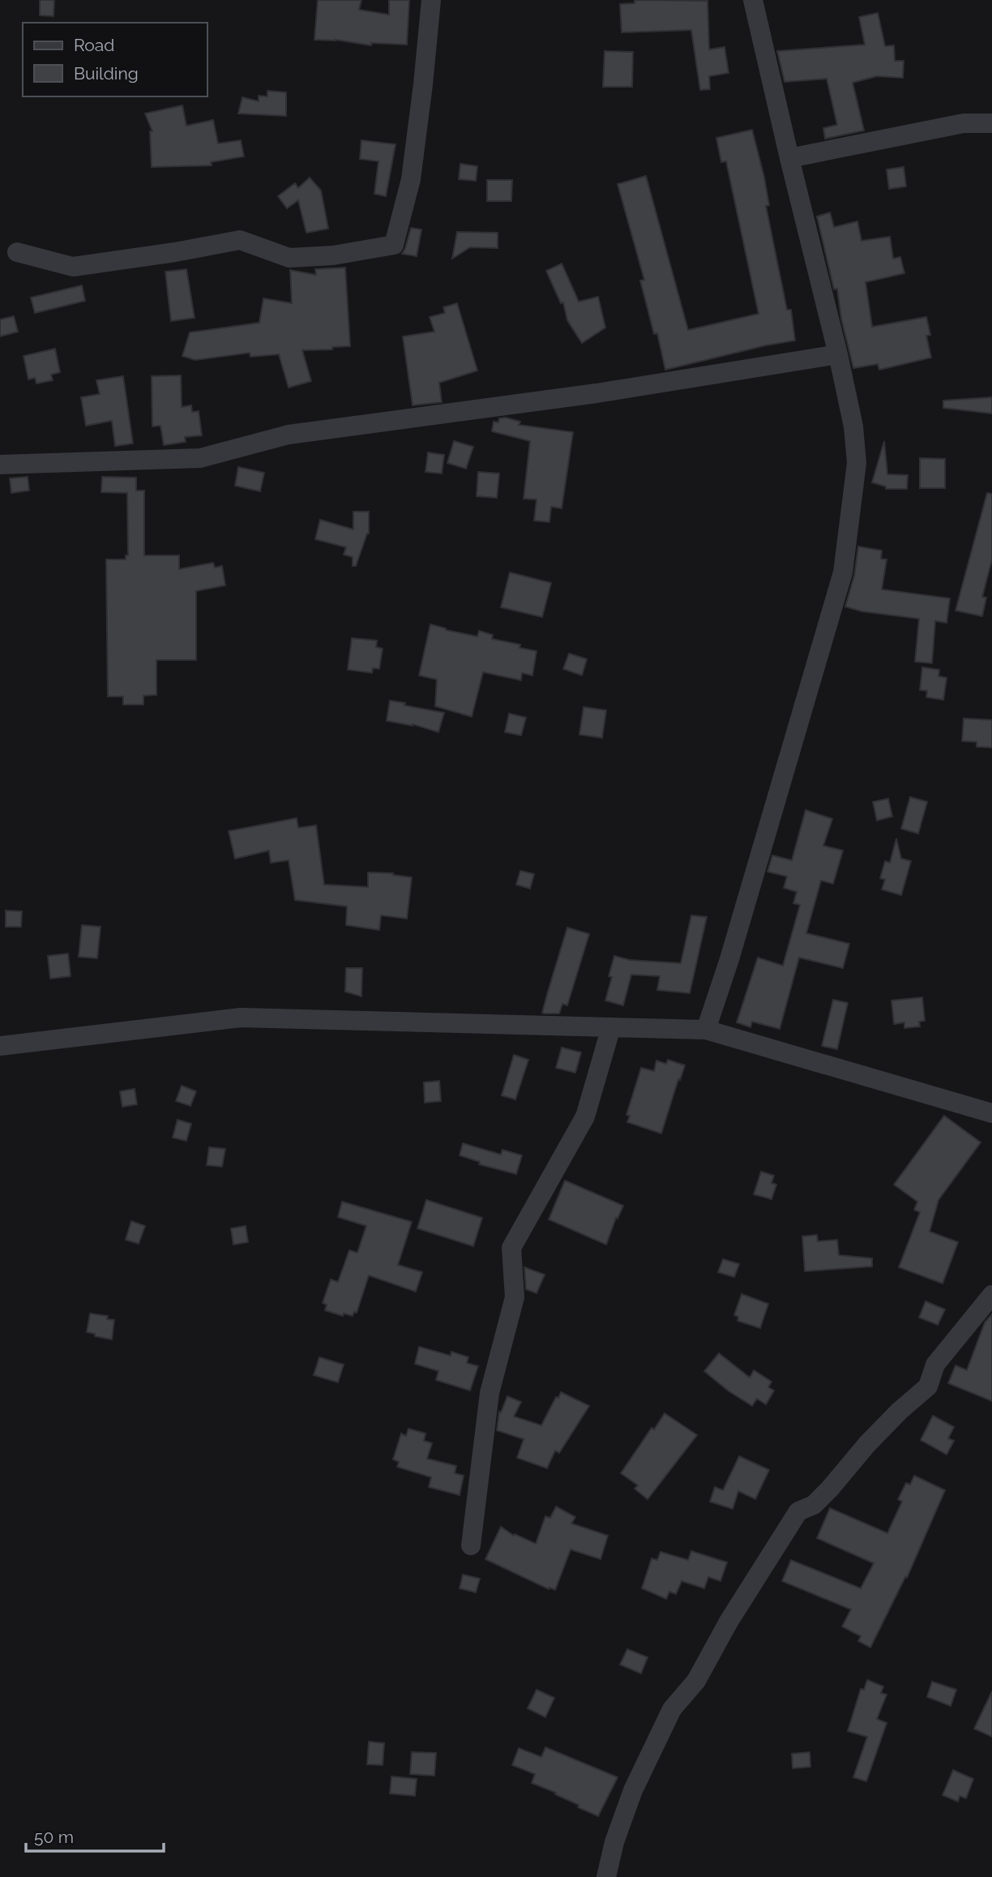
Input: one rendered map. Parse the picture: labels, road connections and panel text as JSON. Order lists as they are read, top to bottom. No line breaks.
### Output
{"legend":["Road","Building"],"scale_bar":"50 m"}
